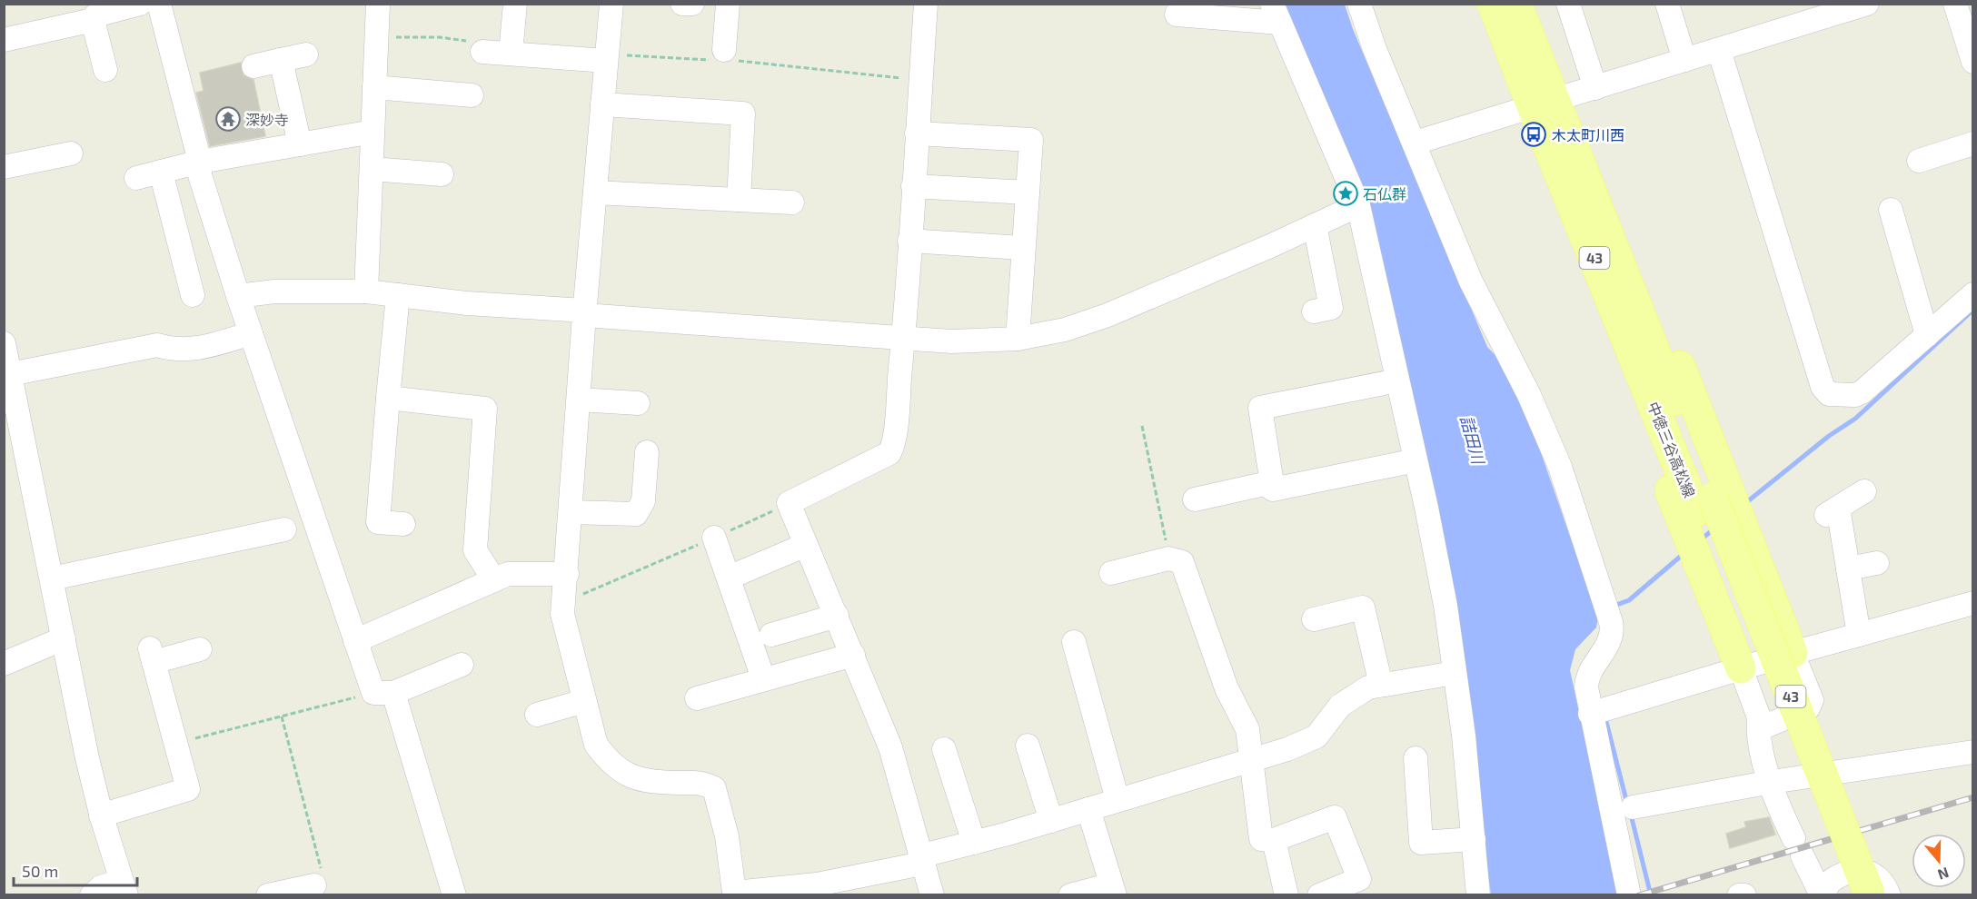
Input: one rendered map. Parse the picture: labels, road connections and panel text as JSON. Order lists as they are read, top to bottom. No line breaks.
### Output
{"streets":{"main road":["43","中徳三谷高松線"]},"water":["詰田川"],"places":{"temple":["深妙寺"],"bus stop":["木太町川西"],"place":["石仏群"]},"scale_bar":"50 m","north":"bottom"}
